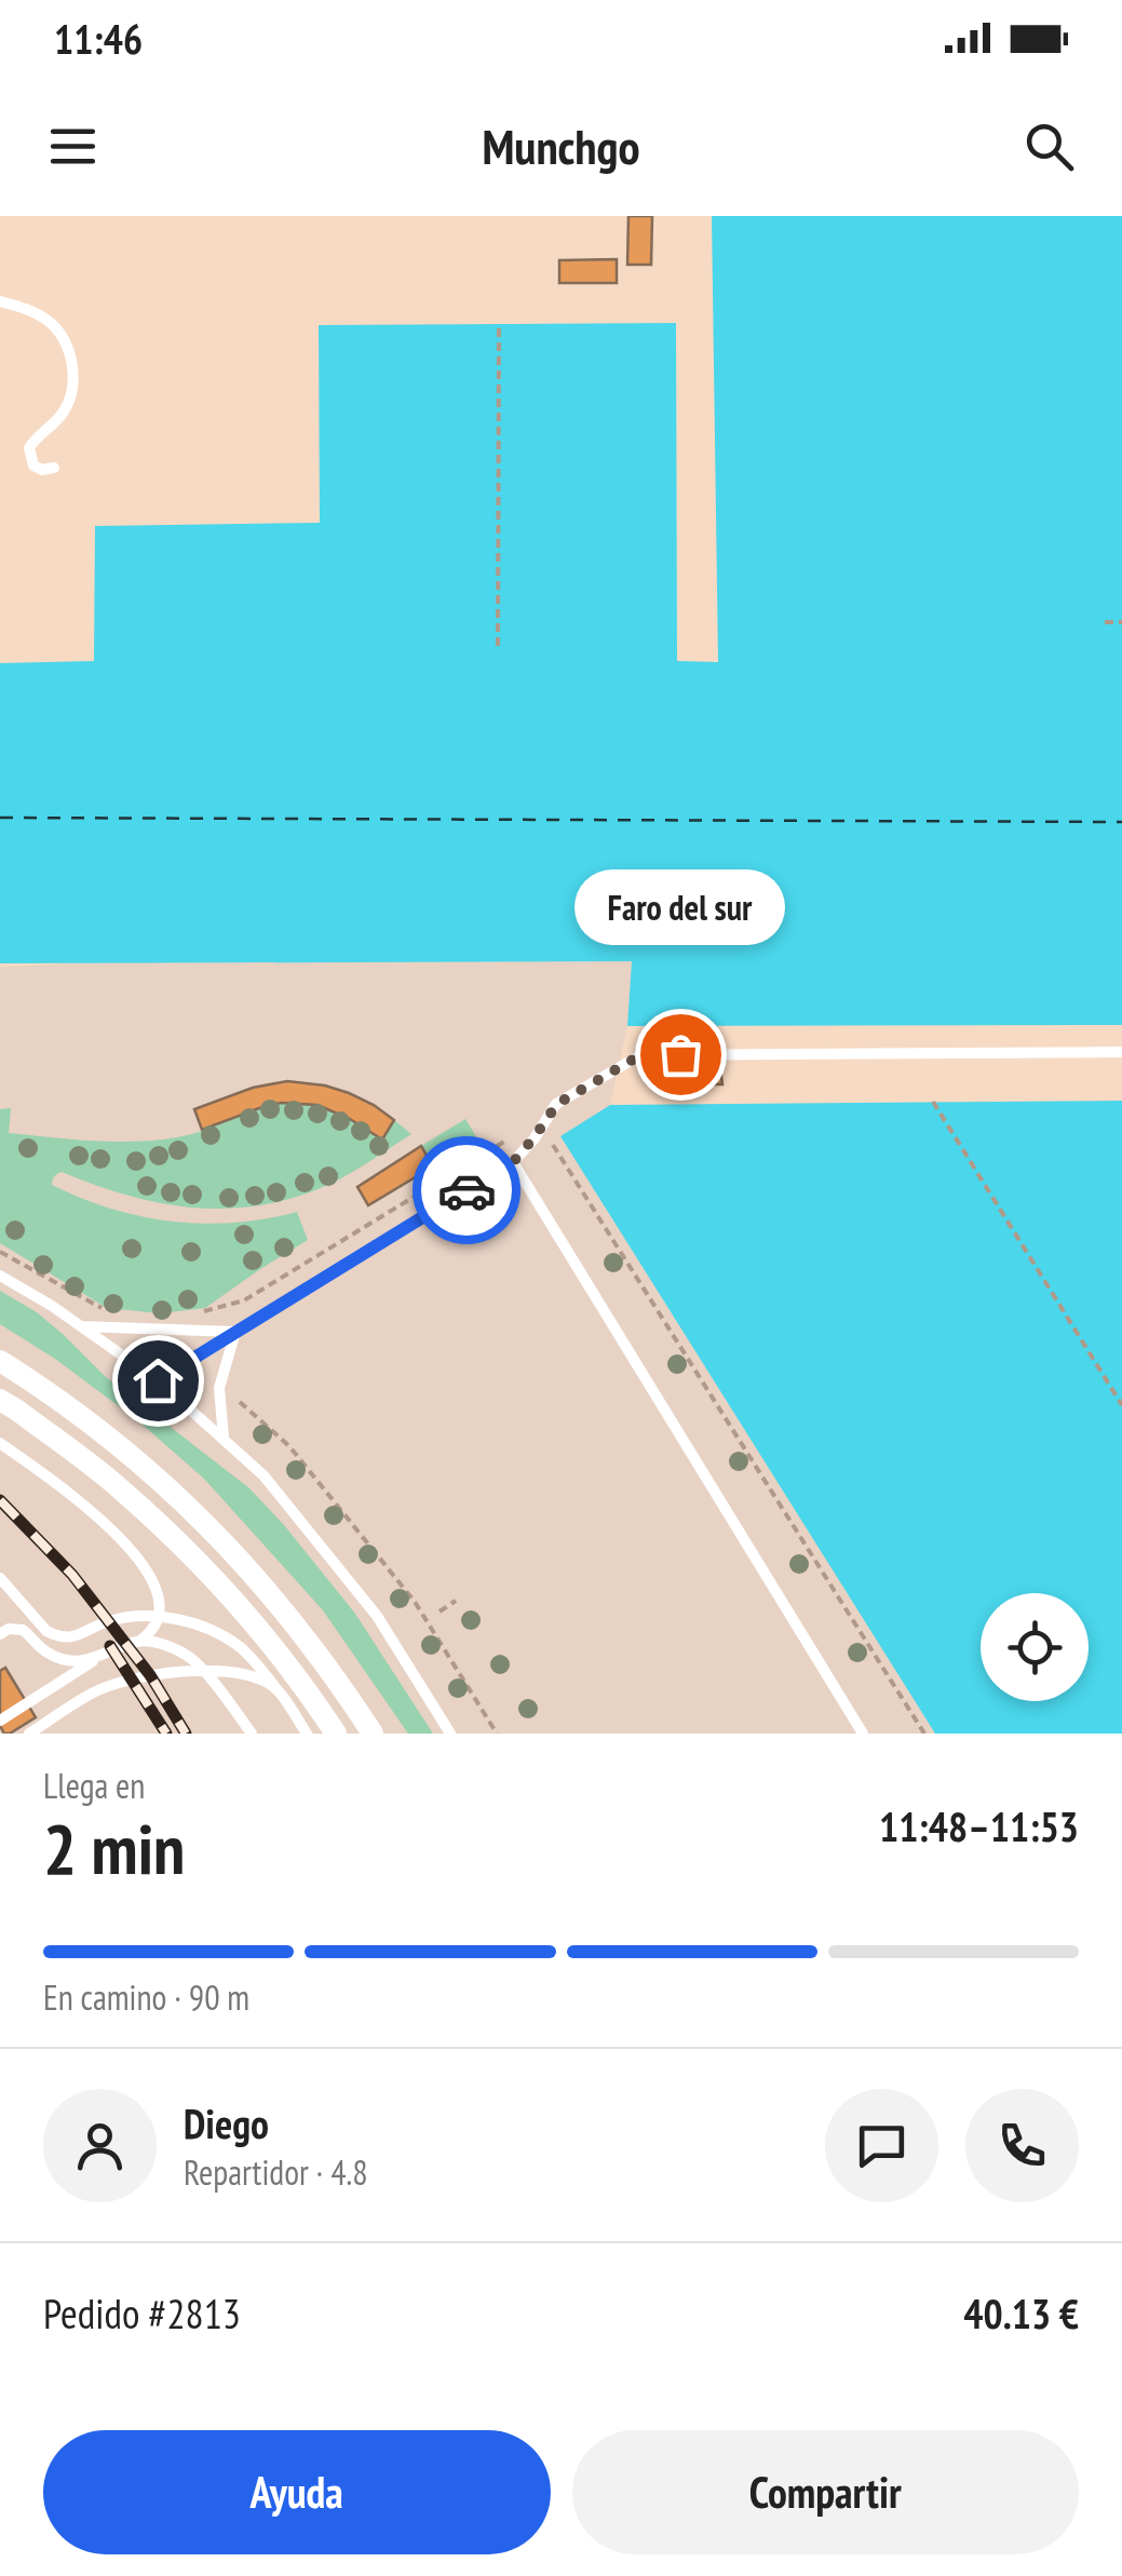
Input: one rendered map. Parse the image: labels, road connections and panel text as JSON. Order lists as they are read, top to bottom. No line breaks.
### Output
{"places":["Faro del sur"],"page":{"status":"11:46","header":"Munchgo","bubble":"Faro del sur","heading":["2 min","Llega en","11:48–11:53"],"panel":["Diego","Repartidor · 4.8","Pedido #2813","40.13 €"],"bar":"En camino · 90 m","buttons":["Ayuda","Compartir"]}}
